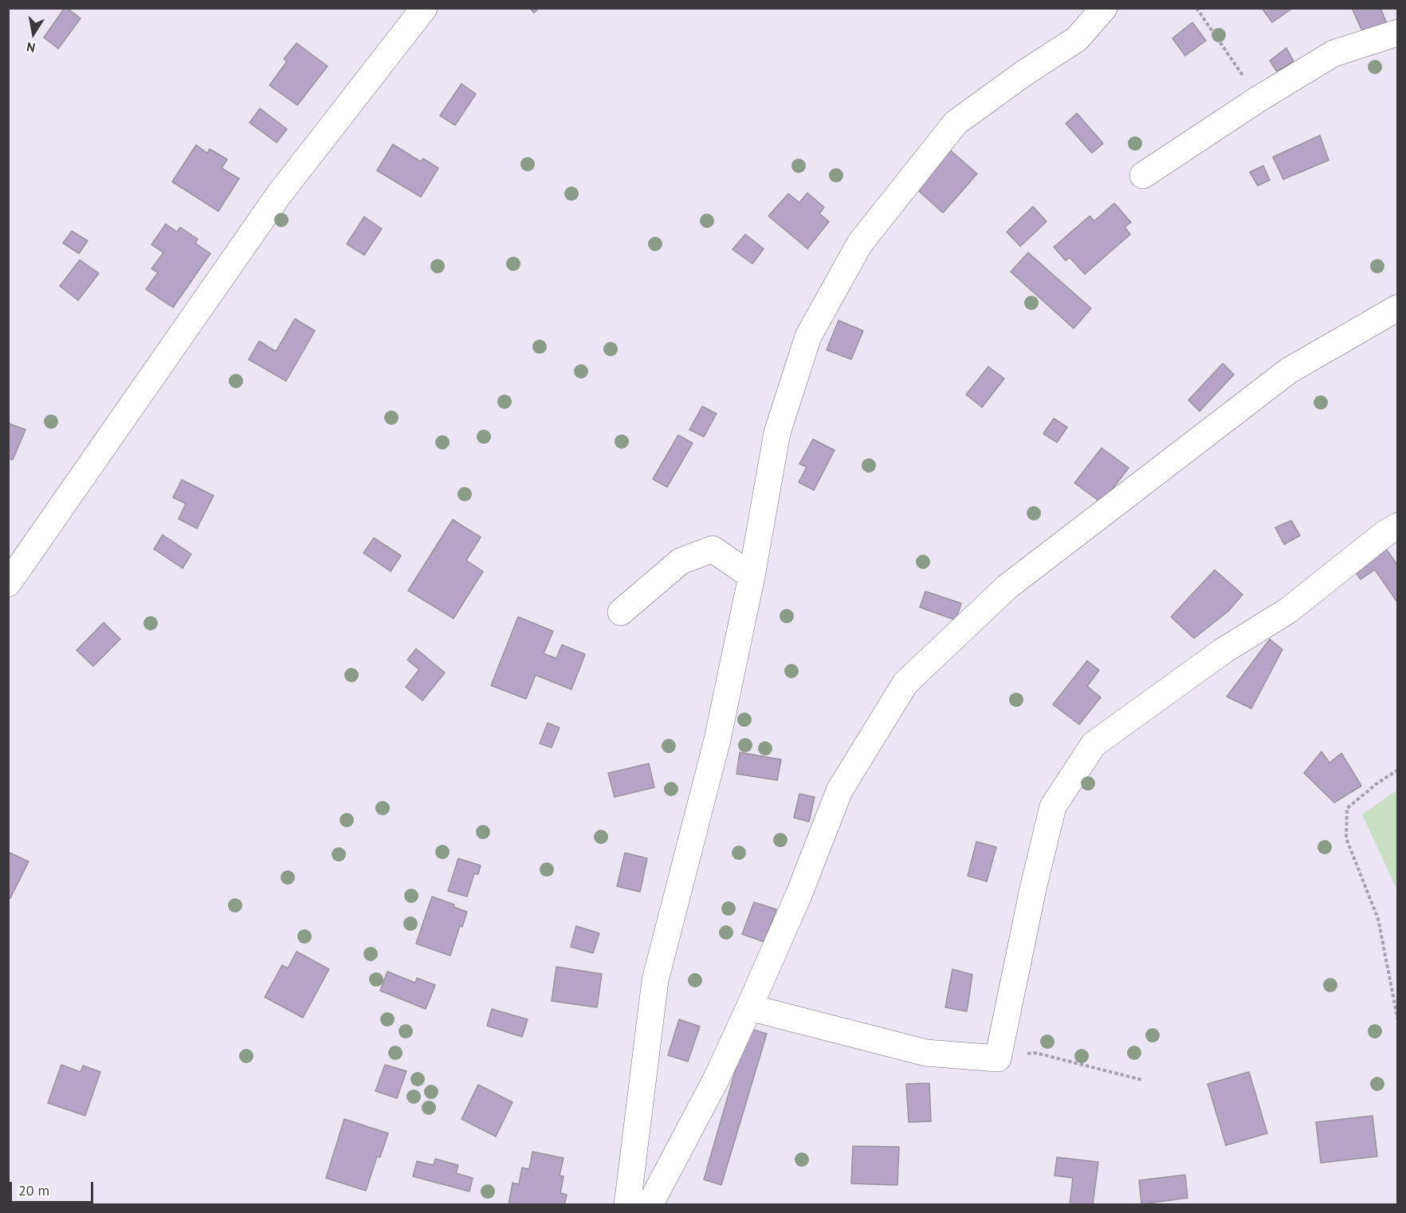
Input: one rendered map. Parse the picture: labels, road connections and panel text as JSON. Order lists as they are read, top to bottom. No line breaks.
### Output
{"scale_bar":"20 m","north":"bottom"}
